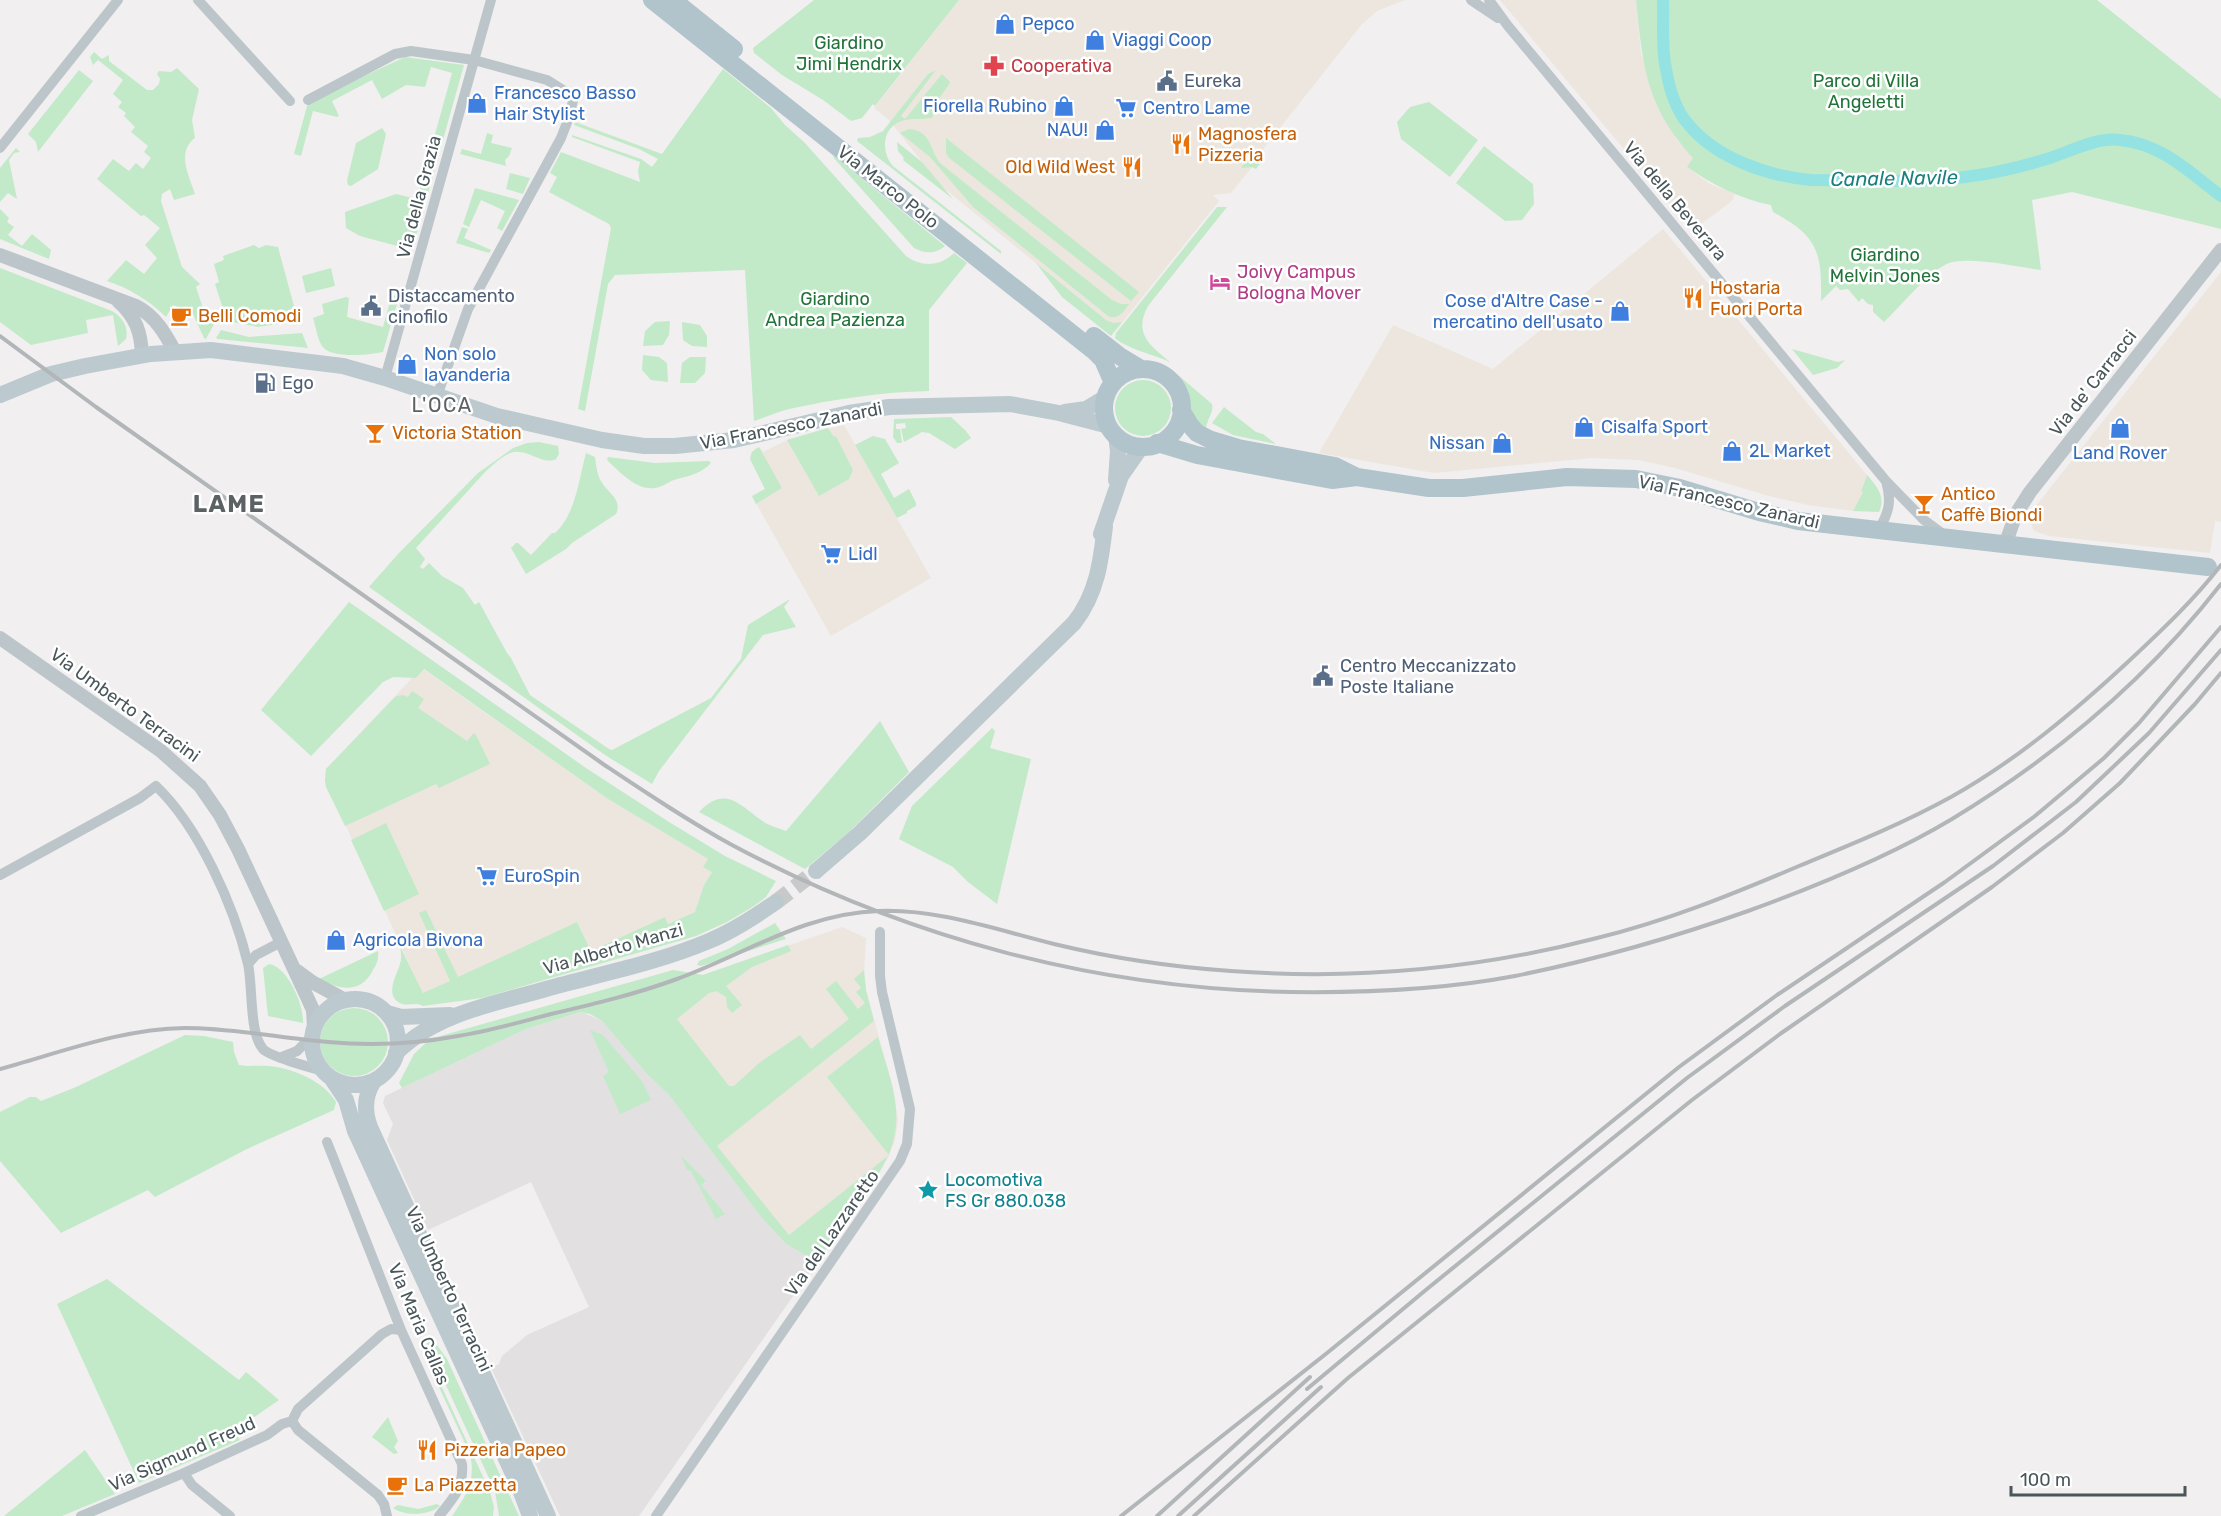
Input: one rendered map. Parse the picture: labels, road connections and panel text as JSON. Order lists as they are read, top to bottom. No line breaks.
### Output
{"streets":{"main road":["Via Marco Polo","Via Francesco Zanardi","Via Umberto Terracini","Via Alberto Manzi"],"street":["Via della Grazia","Via della Beverara","Via de' Carracci","Via del Lazzaretto","Via Maria Callas","Via Sigmund Freud"]},"crossings":[["Via Marco Polo","Via Francesco Zanardi"],["Via della Grazia","Via Francesco Zanardi"],["Via della Beverara","Via Francesco Zanardi"],["Via de' Carracci","Via Francesco Zanardi"],["Via Umberto Terracini","Via Alberto Manzi"],["Via Maria Callas","Via Sigmund Freud"]],"districts":["L'OCA","LAME"],"water":["Canale Navile"],"parks":["Giardino Jimi Hendrix","Parco di Villa Angeletti","Giardino Melvin Jones","Giardino Andrea Pazienza"],"places":{"shop":["Pepco","Viaggi Coop","Francesco Basso Hair Stylist","Fiorella Rubino","NAU!","Cose d'Altre Case - mercatino dell'usato","Non solo lavanderia","Cisalfa Sport","Land Rover","Nissan","2L Market","Agricola Bivona"],"pharmacy":["Cooperativa"],"public building":["Eureka","Distaccamento cinofilo","Centro Meccanizzato Poste Italiane"],"supermarket":["Centro Lame","Lidl","EuroSpin"],"restaurant":["Magnosfera Pizzeria","Old Wild West","Hostaria Fuori Porta","Pizzeria Papeo"],"hotel":["Joivy Campus Bologna Mover"],"cafe":["Belli Comodi","La Piazzetta"],"fuel station":["Ego"],"bar":["Victoria Station","Antico Caffè Biondi"],"place":["Locomotiva FS Gr 880.038"]},"scale_bar":"100 m"}
